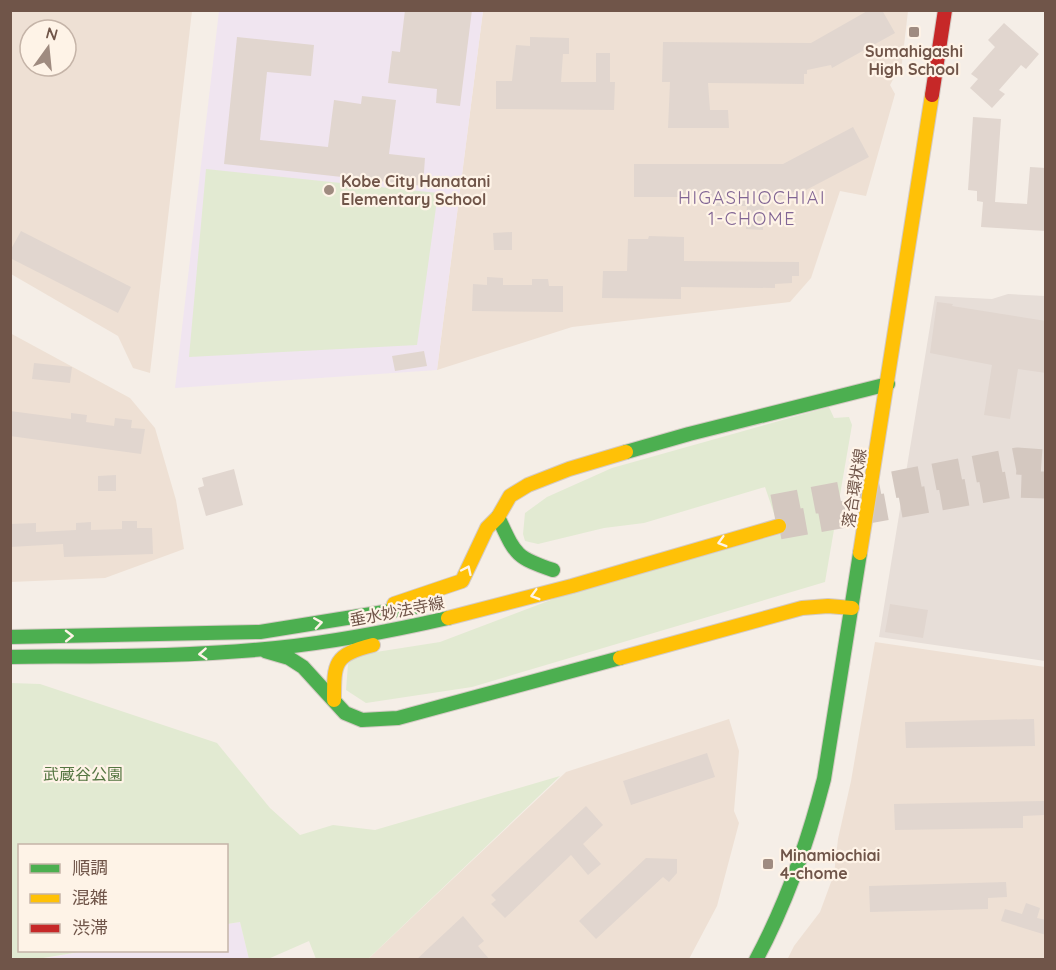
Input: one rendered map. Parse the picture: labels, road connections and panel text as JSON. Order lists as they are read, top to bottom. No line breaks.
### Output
{"streets":{"street":["落合環状線","垂水妙法寺線"]},"districts":["HIGASHIOCHIAI 1-CHOME"],"parks":["武蔵谷公園"],"places":{"transit":["Sumahigashi High School","Minamiochiai 4-chome"],"other":["Kobe City Hanatani Elementary School"]},"legend":["順調","混雑","渋滞"],"north":"top"}
